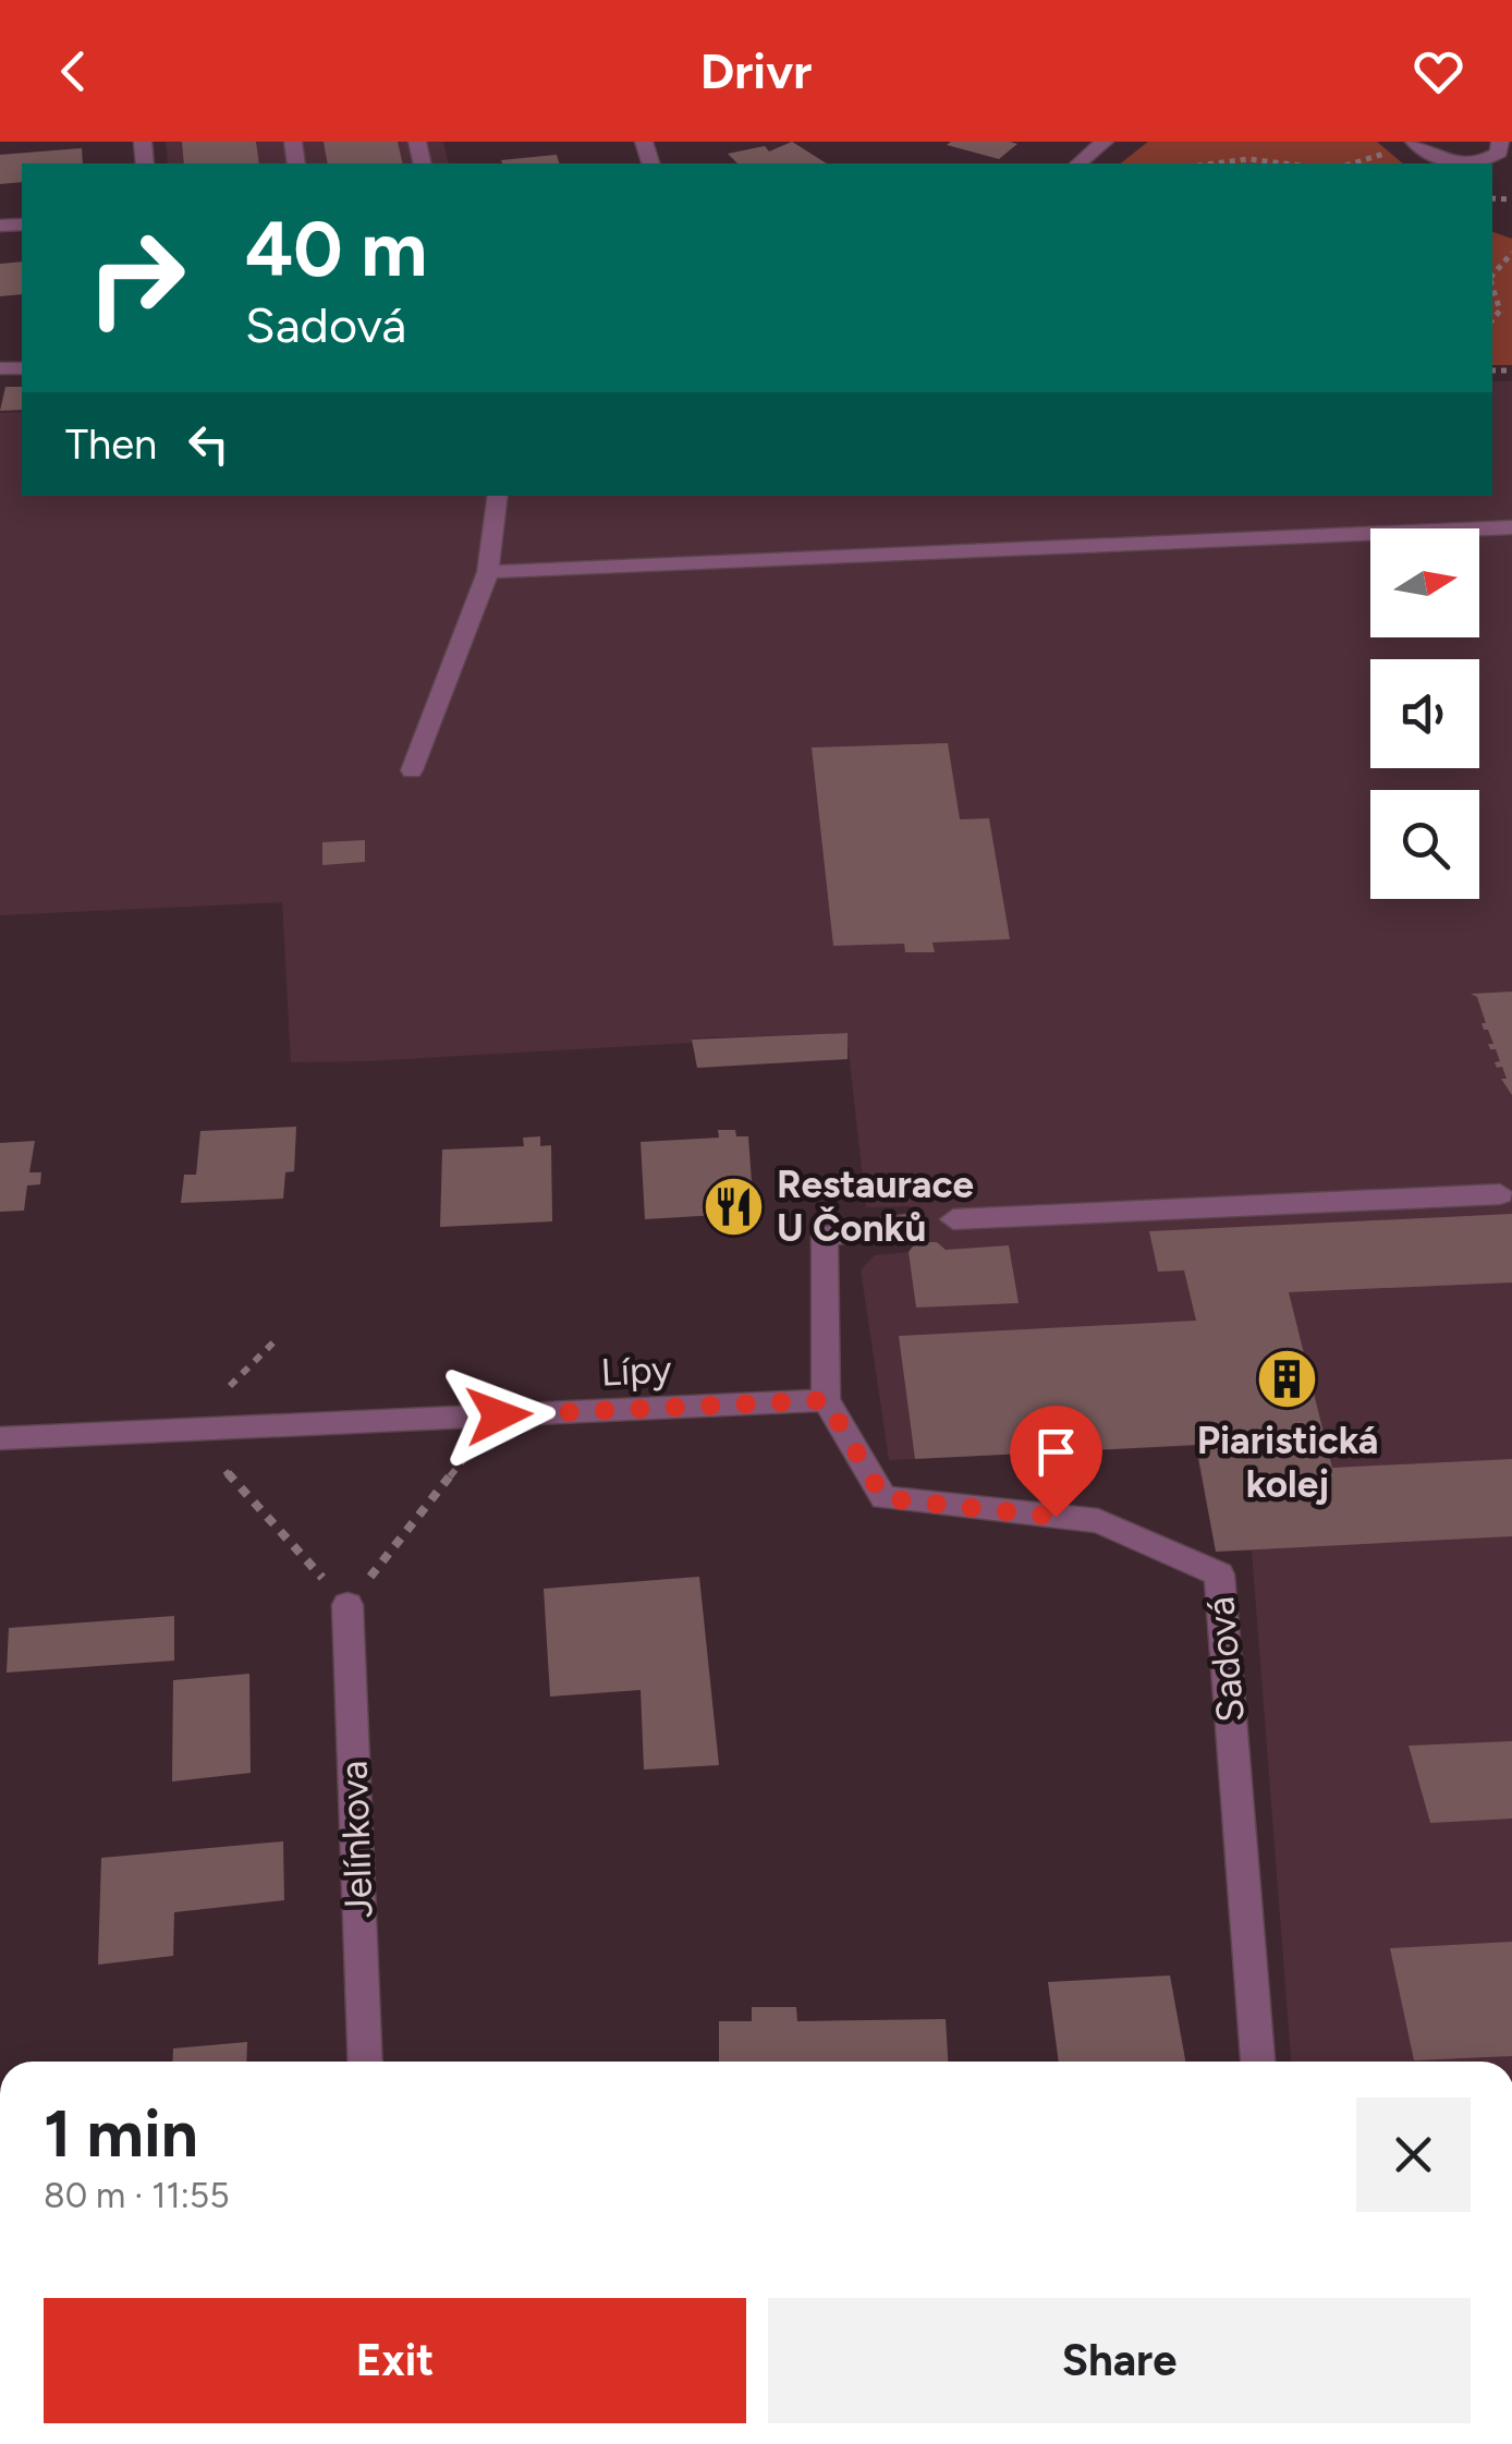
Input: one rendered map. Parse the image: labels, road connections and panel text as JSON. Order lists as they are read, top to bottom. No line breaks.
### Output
{"streets":{"street":["Lípy","Sadová","Jelínkova"]},"crossings":[["Lípy","Sadová"]],"places":{"restaurant":["Restaurace U Čonků"],"building":["Piaristická kolej"]},"north":"right","page":{"header":"Drivr","turn":["40 m","Sadová"],"then":"Then","heading":["1 min","80 m · 11:55"],"buttons":["Exit","Share"]}}
